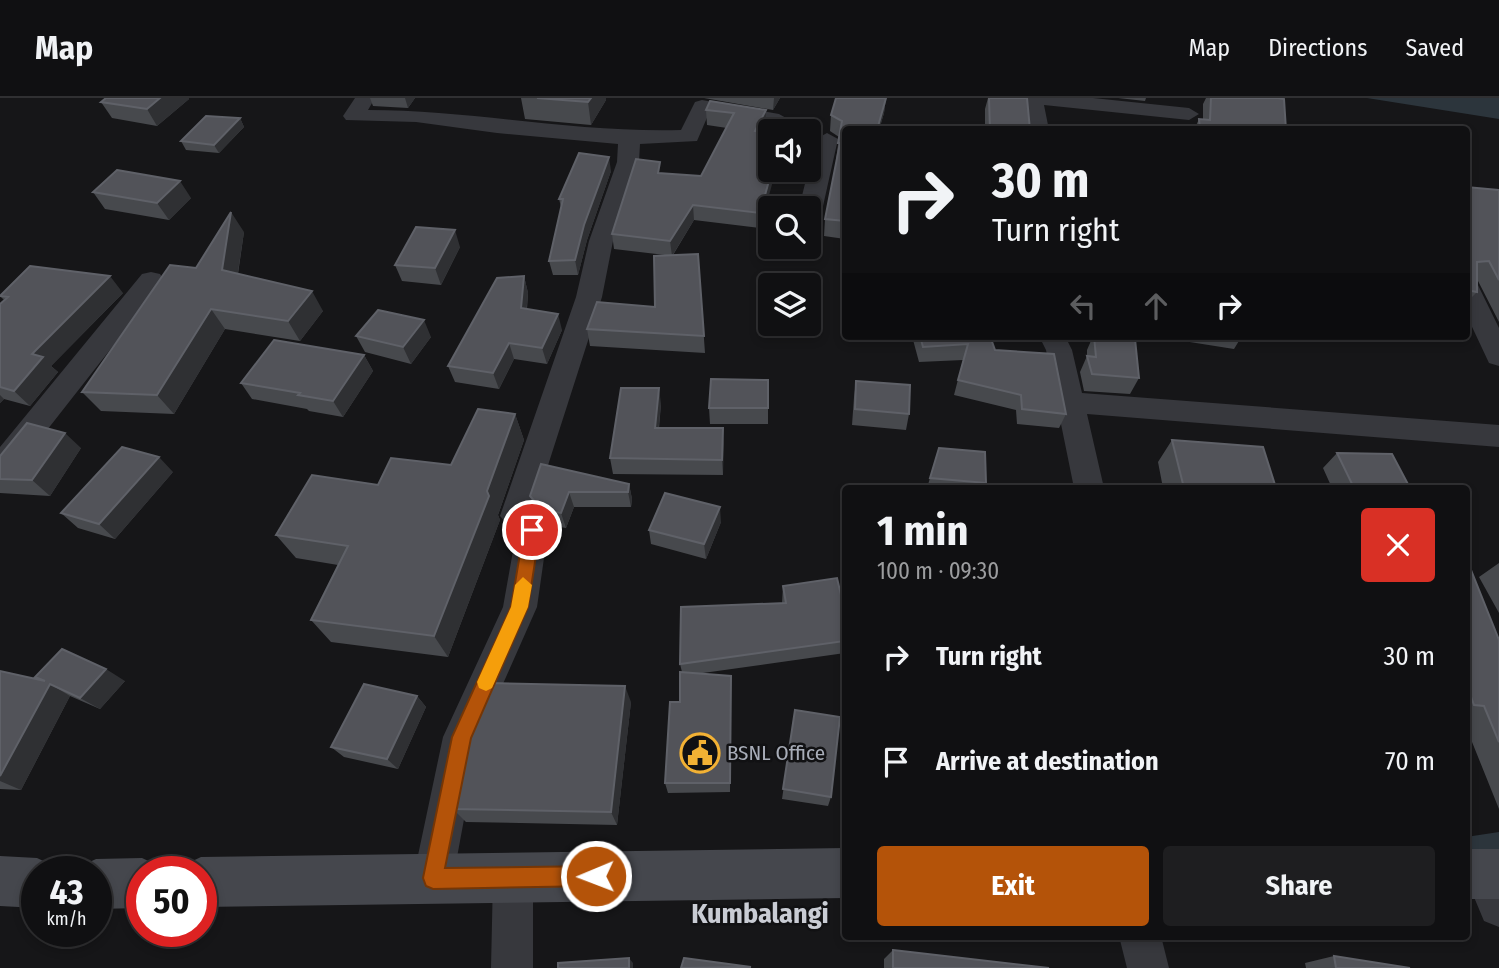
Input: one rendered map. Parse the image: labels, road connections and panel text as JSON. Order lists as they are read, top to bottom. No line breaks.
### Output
{"districts":["Kumbalangi"],"places":{"public building":["BSNL Office"]},"page":{"header":"Map","nav":["Map","Directions","Saved"],"turn":["30 m","Turn right"],"heading":["1 min","100 m · 09:30"],"list":[{"name":"Turn right","value":"30 m"},{"name":"Arrive at destination","value":"70 m"}],"buttons":["Exit","Share"],"speed":"43 km/h","limit":"50"}}
